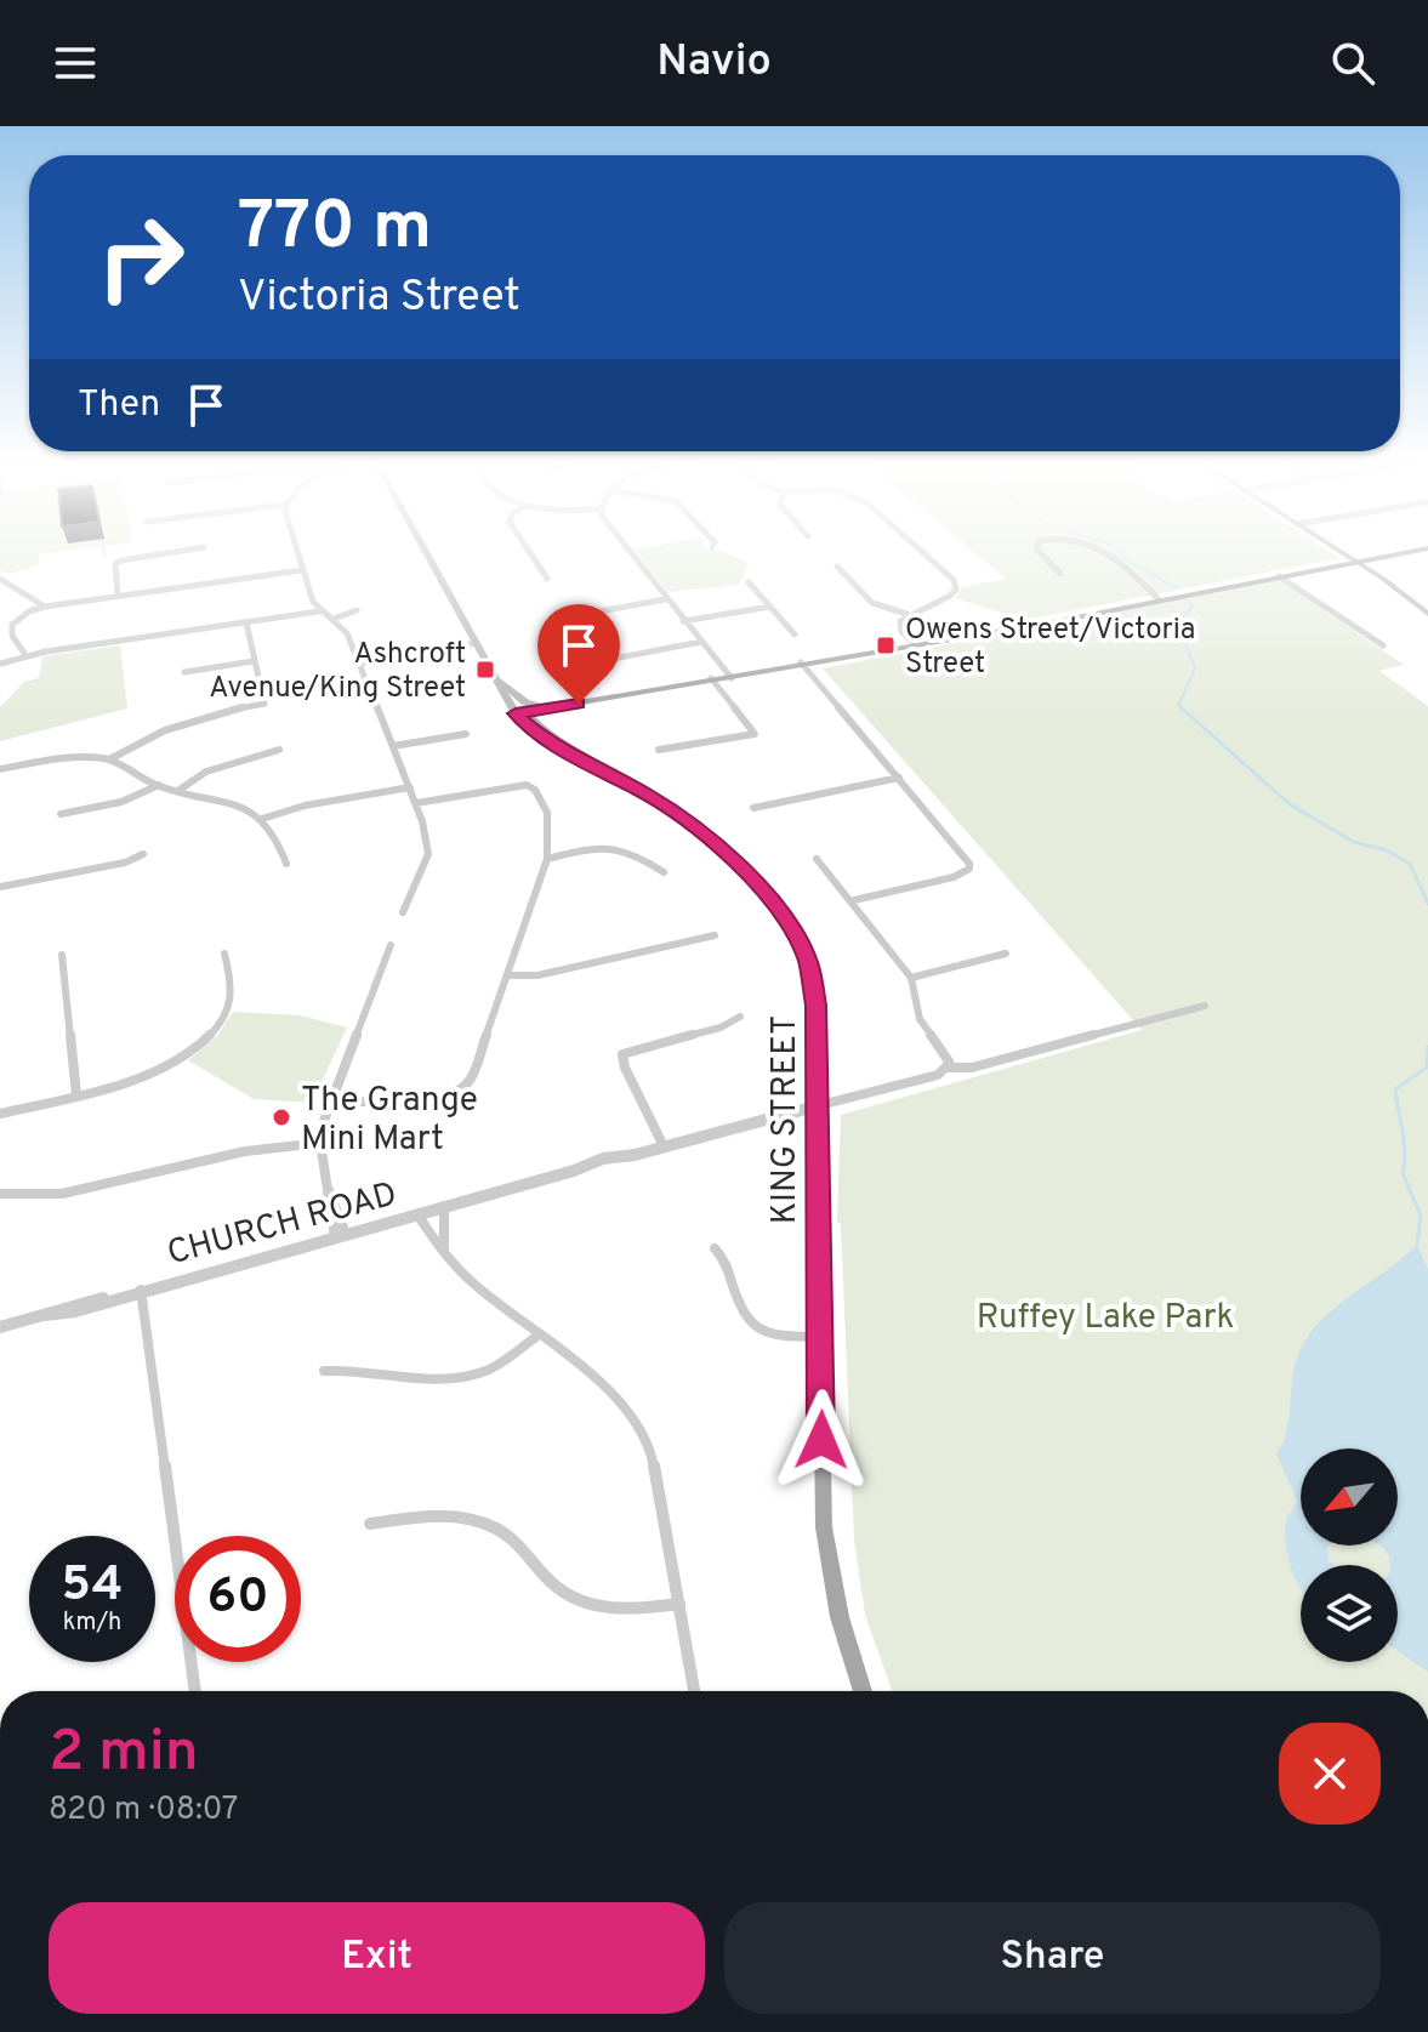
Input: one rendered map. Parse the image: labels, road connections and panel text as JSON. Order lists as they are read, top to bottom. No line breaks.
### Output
{"streets":{"main road":["KING STREET"],"street":["CHURCH ROAD"]},"crossings":[["KING STREET","CHURCH ROAD"]],"parks":["Ruffey Lake Park"],"places":{"transit":["Owens Street/Victoria Street","Ashcroft Avenue/King Street"],"other":["The Grange Mini Mart"]},"north":"bottom left","page":{"header":"Navio","turn":["770 m","Victoria Street"],"then":"Then","speed":"54 km/h","limit":"60","heading":["2 min","820 m · 08:07"],"buttons":["Exit","Share"]}}
